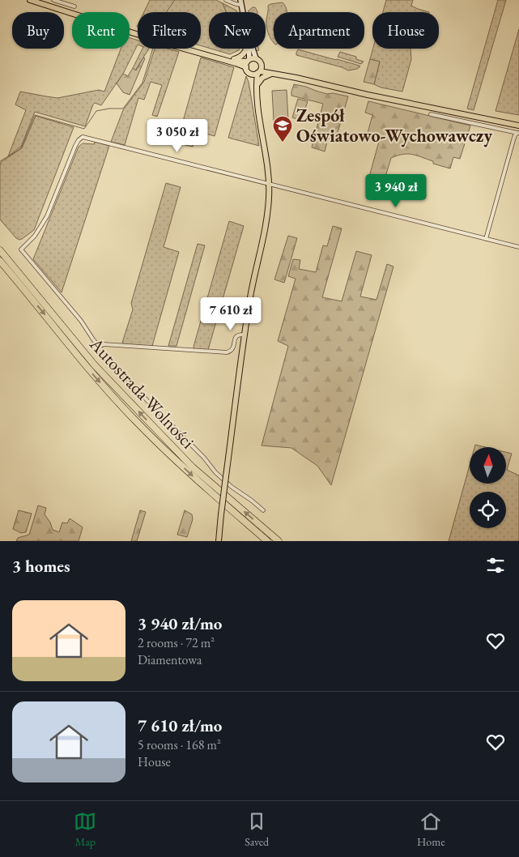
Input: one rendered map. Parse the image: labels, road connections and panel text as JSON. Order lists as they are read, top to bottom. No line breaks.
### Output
{"streets":{"highway":["Autostrada Wolności"]},"places":{"school or university":["Zespół Oświatowo-Wychowawczy"]},"north":"top","page":{"chip":["Buy","Rent","Filters","New","Apartment","House"],"price":["3 050 zł","3 940 zł","7 610 zł"],"heading":"3 homes","list":[{"name":"3 940 zł/mo","note":"2 rooms · 72 m² · Diamentowa"},{"name":"7 610 zł/mo","note":"5 rooms · 168 m² · House"}],"tabs":["Map","Saved","Home"]}}
